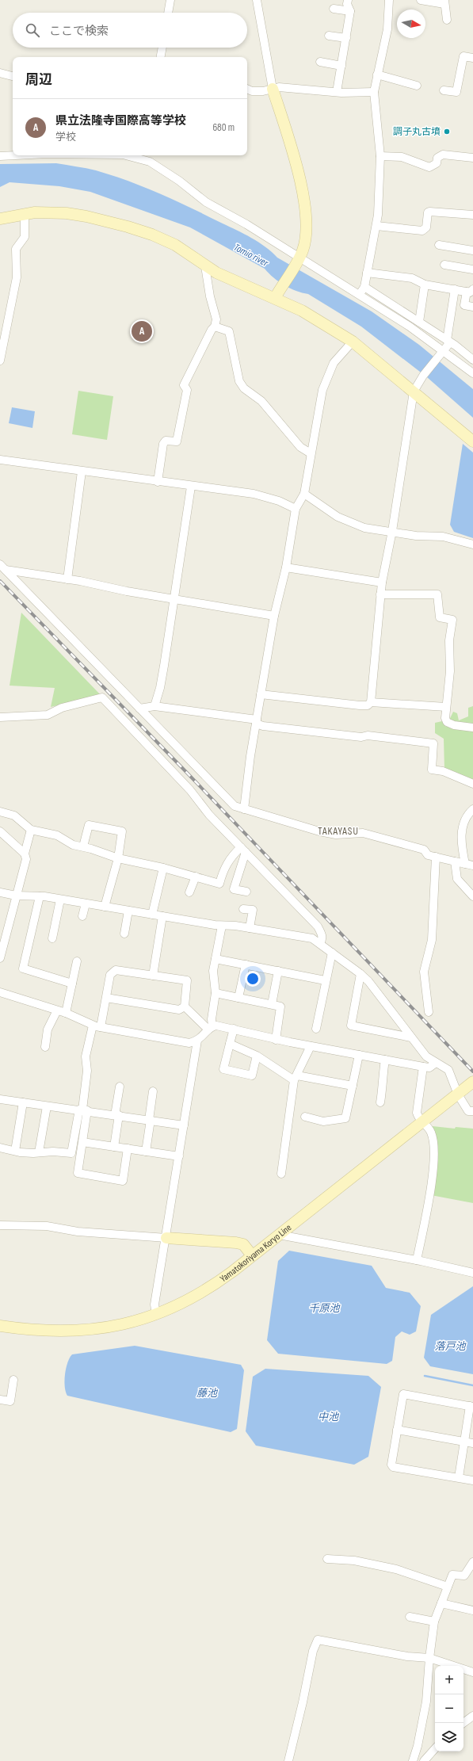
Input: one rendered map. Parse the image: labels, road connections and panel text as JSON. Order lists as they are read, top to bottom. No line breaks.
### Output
{"streets":{"street":["Yamatokoriyama Koryo Line"]},"districts":["TAKAYASU"],"water":["Tomio river","千原池","落戸池","藤池","中池"],"places":["調子丸古墳"],"north":"right","page":{"search":"ここで検索","heading":"周辺","list":[{"mark":"A","name":"県立法隆寺国際高等学校","note":"学校","value":"680 m"}],"pins":"A","map_buttons":["+","−"]}}
